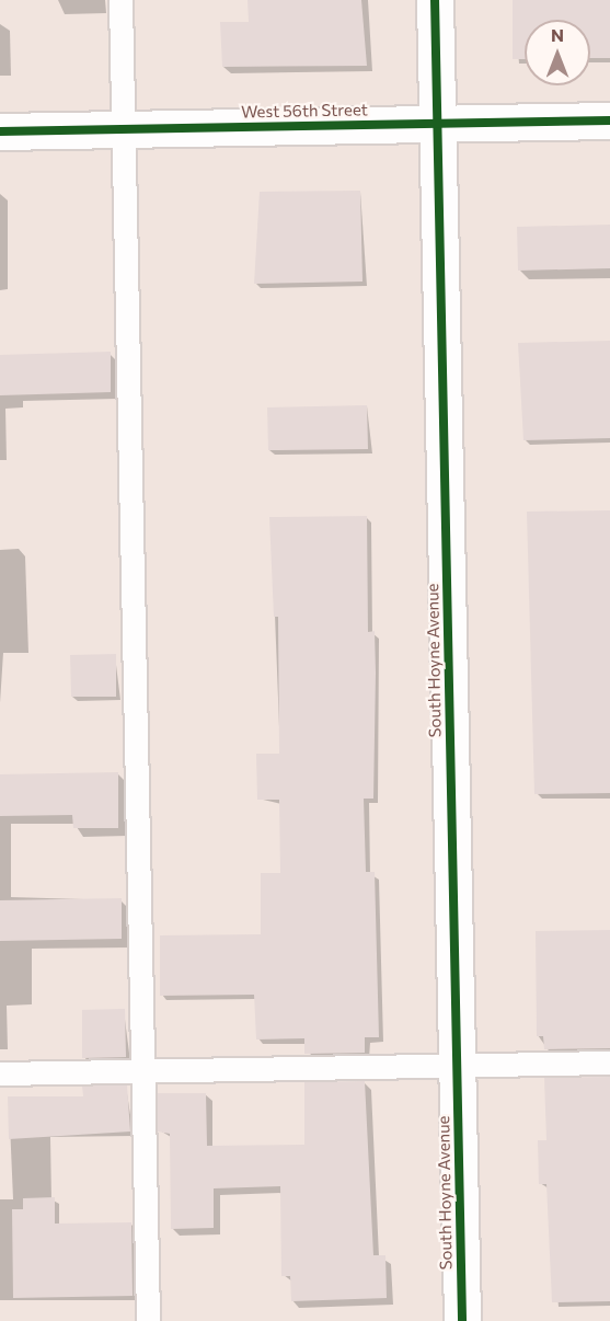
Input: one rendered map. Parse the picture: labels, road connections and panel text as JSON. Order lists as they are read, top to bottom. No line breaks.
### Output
{"streets":{"street":["West 56th Street","South Hoyne Avenue"]},"crossings":[["West 56th Street","South Hoyne Avenue"]],"north":"top"}
